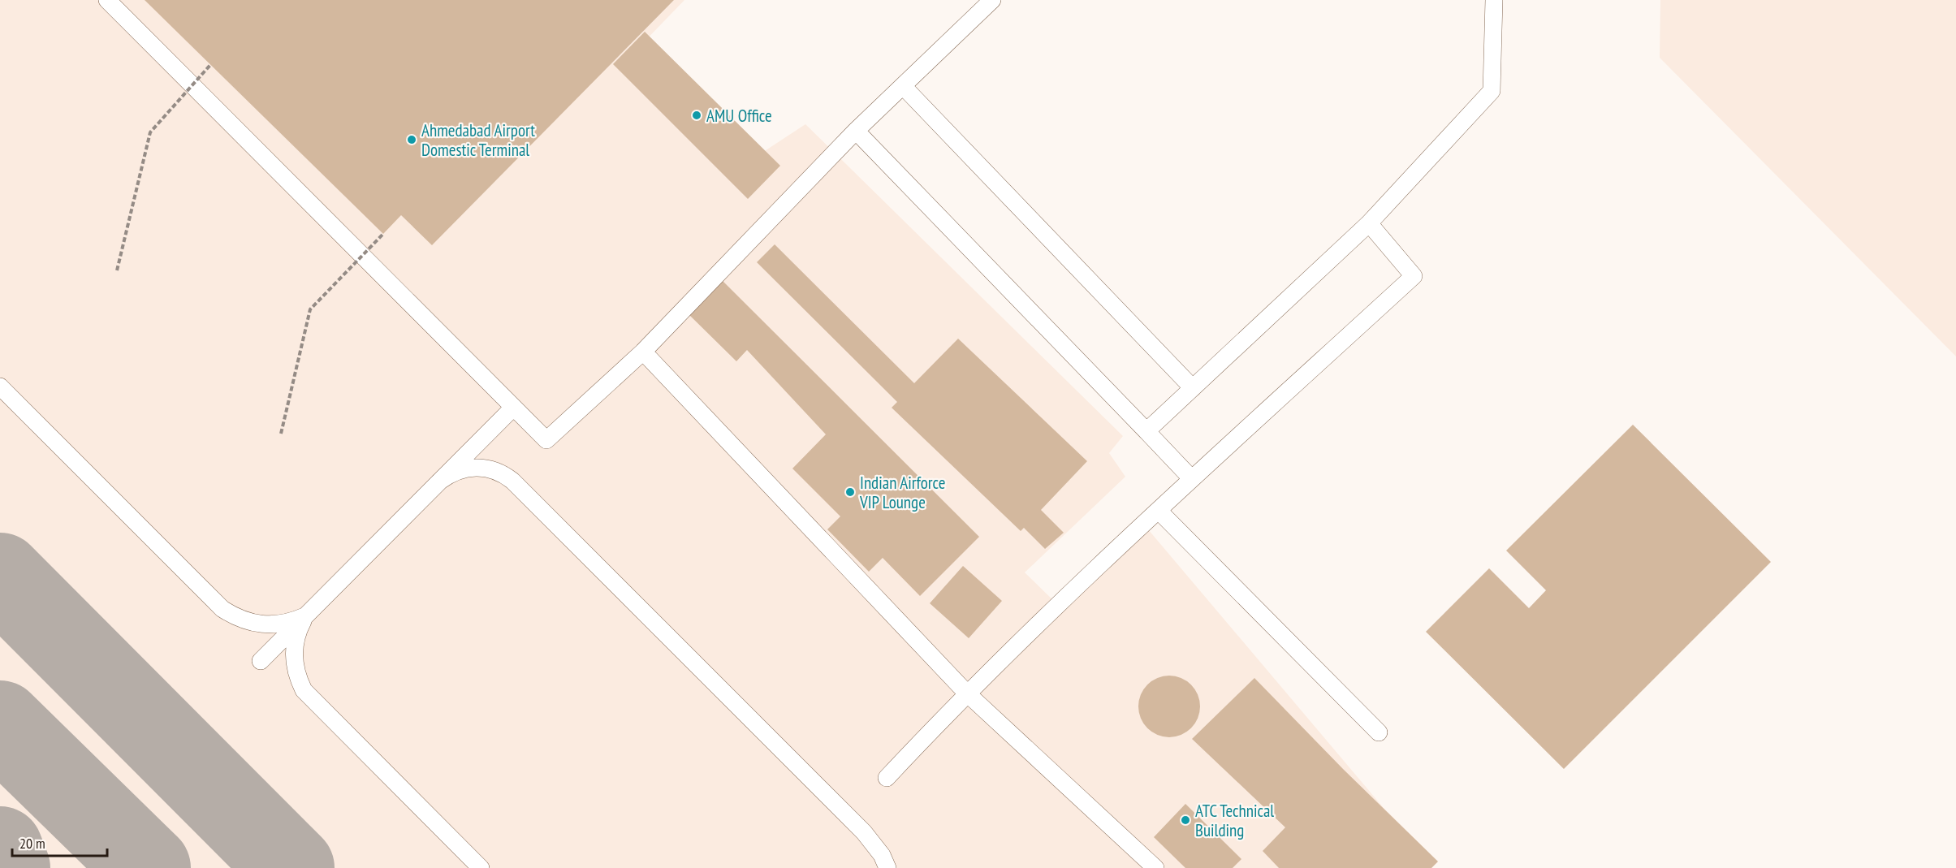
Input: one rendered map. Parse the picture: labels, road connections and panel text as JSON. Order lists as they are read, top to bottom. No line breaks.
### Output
{"places":["AMU Office","Ahmedabad Airport Domestic Terminal","Indian Airforce VIP Lounge","ATC Technical Building"],"scale_bar":"20 m"}
